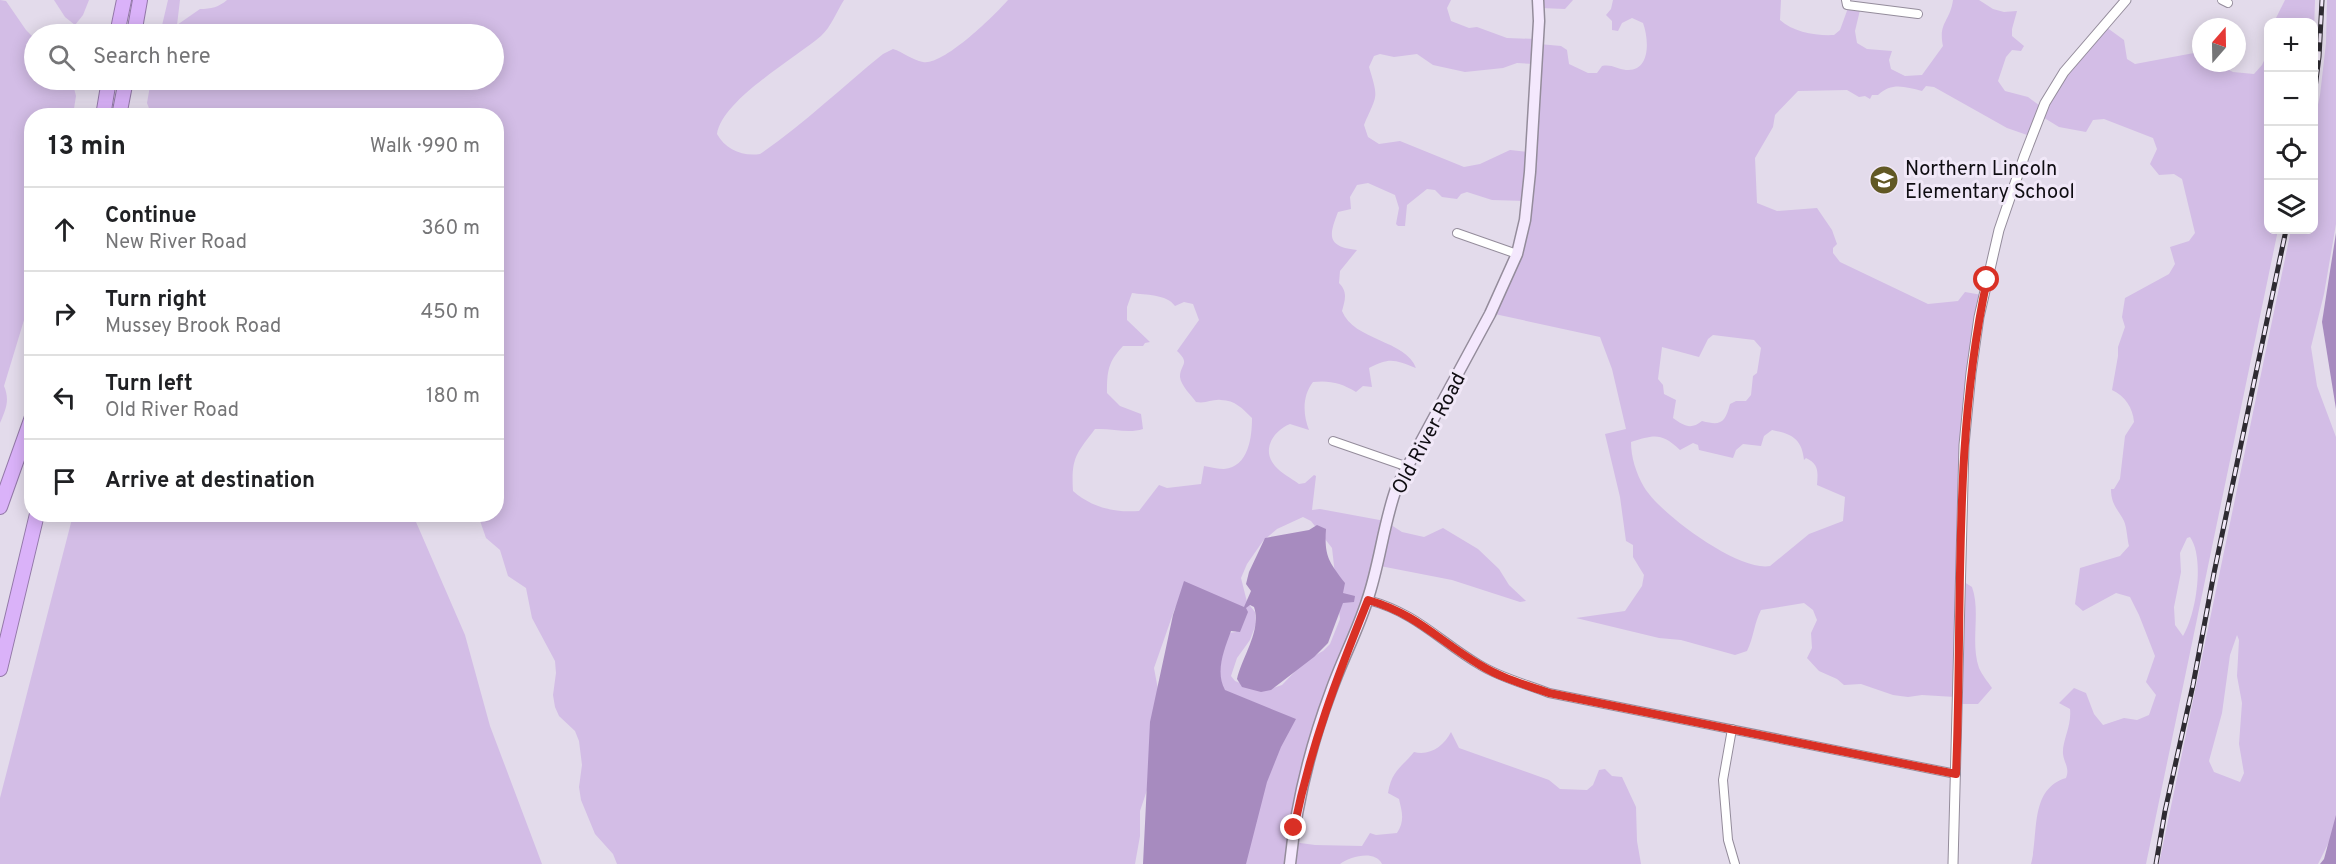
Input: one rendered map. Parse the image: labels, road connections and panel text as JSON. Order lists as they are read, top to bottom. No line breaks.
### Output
{"streets":{"main road":["Old River Road"]},"places":{"school or university":["Northern Lincoln Elementary School"]},"north":"top","page":{"map_buttons":["+","−"],"search":"Search here","heading":["13 min","Walk · 990 m"],"list":[["Continue","New River Road","360 m"],["Turn right","Mussey Brook Road","450 m"],["Turn left","Old River Road","180 m"],"Arrive at destination"]}}
